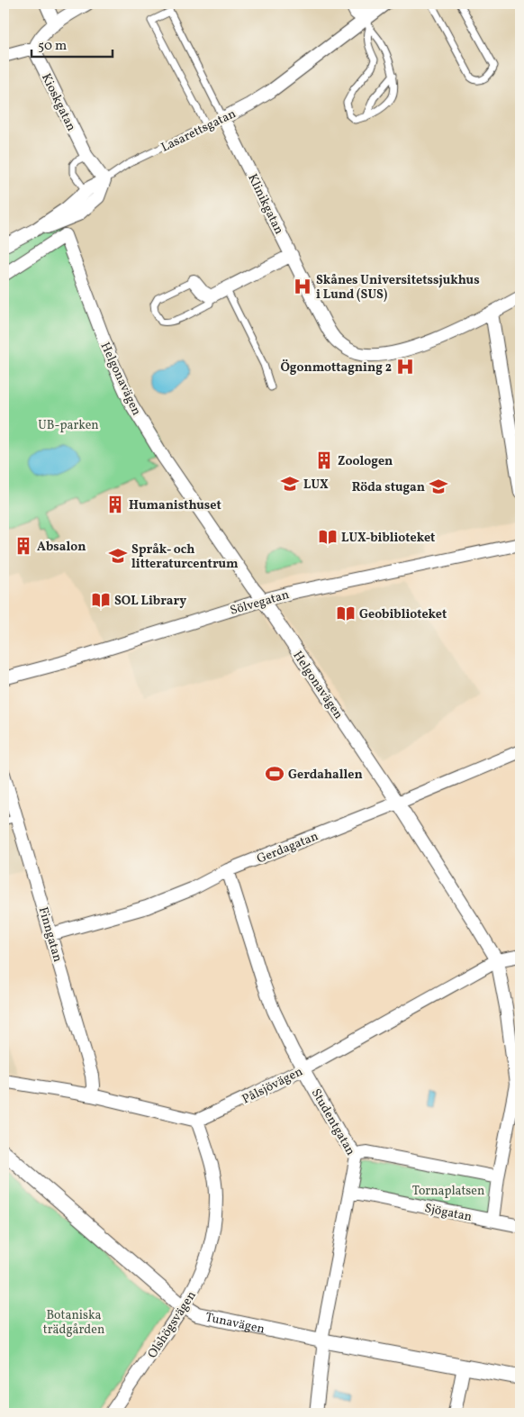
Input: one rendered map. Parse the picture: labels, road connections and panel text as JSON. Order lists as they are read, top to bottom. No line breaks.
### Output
{"streets":{"street":["Kioskgatan","Lasarettsgatan","Klinikgatan","Helgonavägen","Sölvegatan","Gerdagatan","Finngatan","Pålsjövägen","Studentgatan","Sjögatan","Tunavägen","Olshögsvägen"]},"crossings":[["Kioskgatan","Lasarettsgatan"],["Lasarettsgatan","Klinikgatan"],["Helgonavägen","Sölvegatan"],["Helgonavägen","Gerdagatan"],["Helgonavägen","Pålsjövägen"],["Helgonavägen","Sjögatan"],["Gerdagatan","Finngatan"],["Gerdagatan","Studentgatan"],["Pålsjövägen","Studentgatan"],["Pålsjövägen","Olshögsvägen"],["Studentgatan","Sjögatan"],["Studentgatan","Tunavägen"],["Tunavägen","Olshögsvägen"]],"parks":["UB-parken","Tornaplatsen","Botaniska trädgården"],"places":{"hospital":["Skånes Universitetssjukhus i Lund (SUS)","Ögonmottagning 2"],"building":["Zoologen","Humanisthuset","Absalon"],"school or university":["LUX","Röda stugan","Språk- och litteraturcentrum"],"library":["LUX-biblioteket","SOL Library","Geobiblioteket"],"sports":["Gerdahallen"]},"scale_bar":"50 m"}
